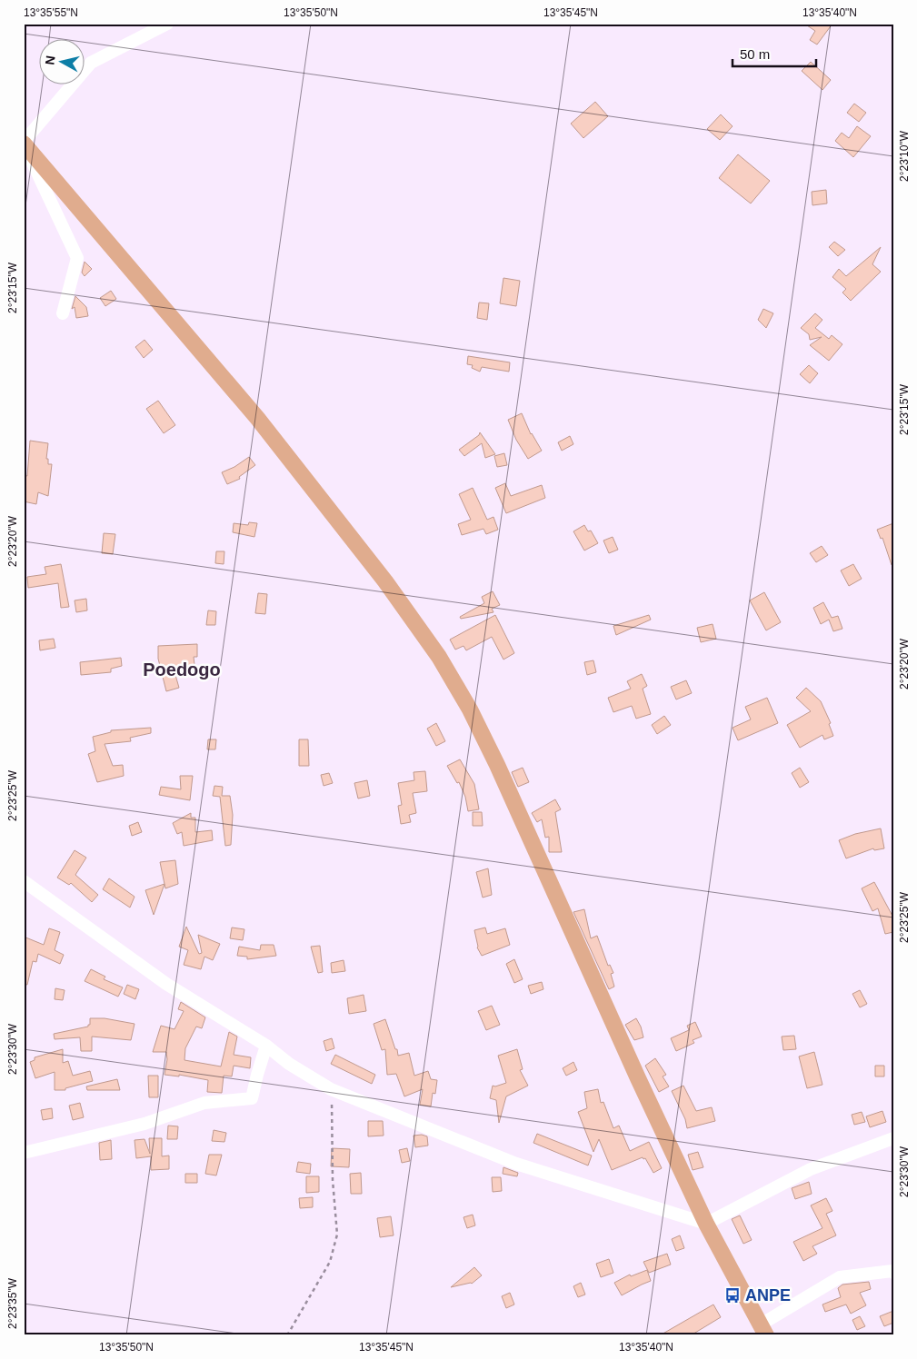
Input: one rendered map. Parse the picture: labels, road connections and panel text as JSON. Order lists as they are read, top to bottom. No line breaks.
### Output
{"districts":["Poedogo"],"places":{"bus stop":["ANPE"]},"scale_bar":"50 m","north":"left","coordinates":["13°35'55\"N","13°35'50\"N","13°35'45\"N","13°35'40\"N","2°23'10\"W","2°23'15\"W","2°23'20\"W","2°23'25\"W","2°23'30\"W","2°23'35\"W"]}
